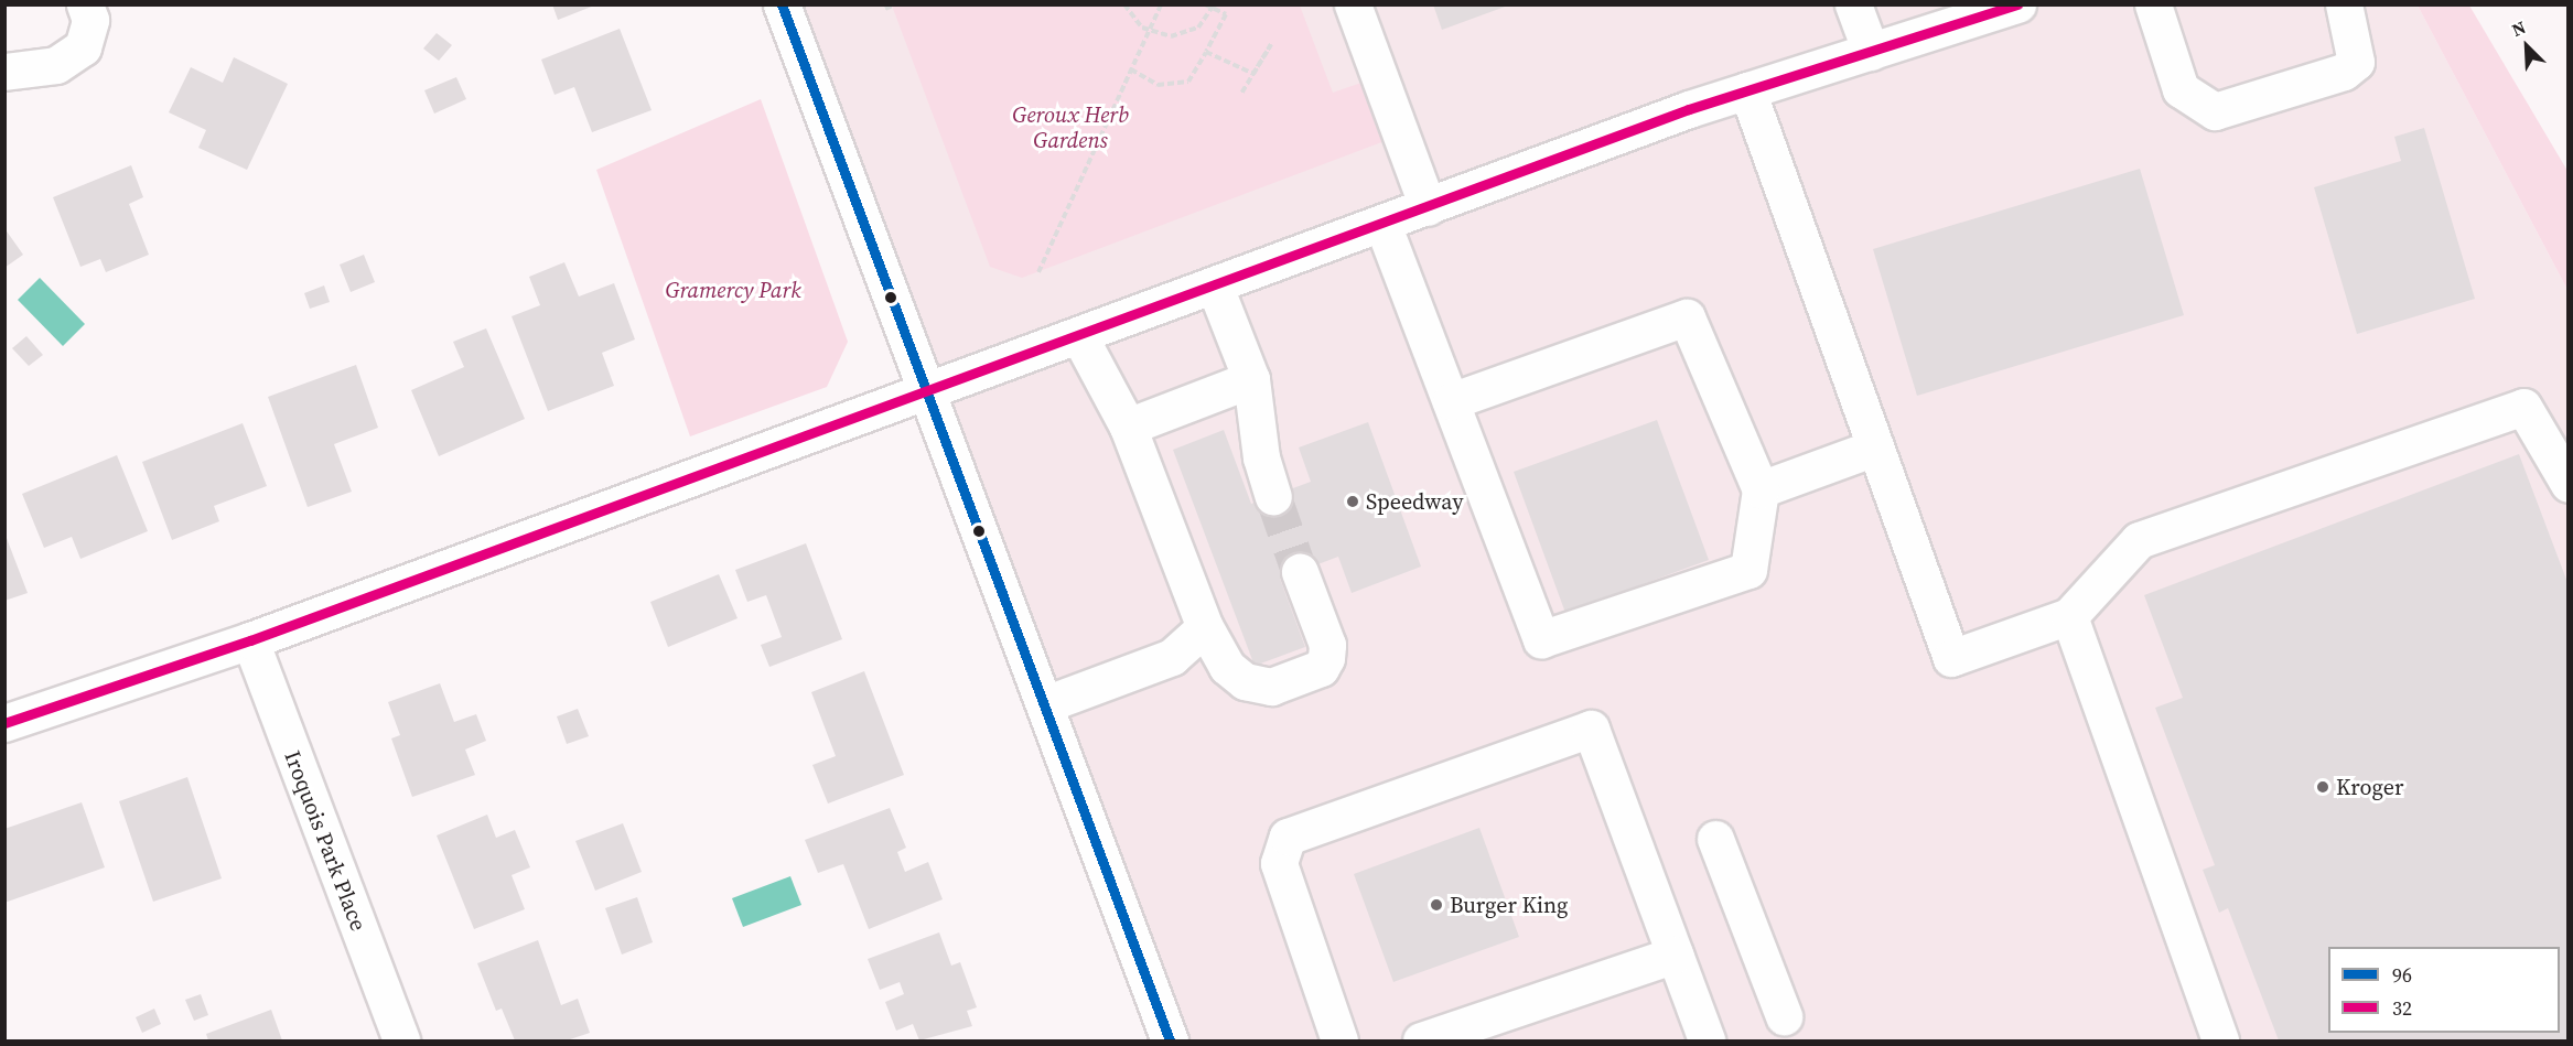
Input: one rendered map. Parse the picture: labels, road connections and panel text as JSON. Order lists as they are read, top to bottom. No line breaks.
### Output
{"streets":{"street":["Iroquois Park Place"]},"parks":["Geroux Herb Gardens","Gramercy Park"],"places":["Speedway","Kroger","Burger King"],"lines":["transit line 96","transit line 32"],"legend":["96","32"],"north":"top left"}
